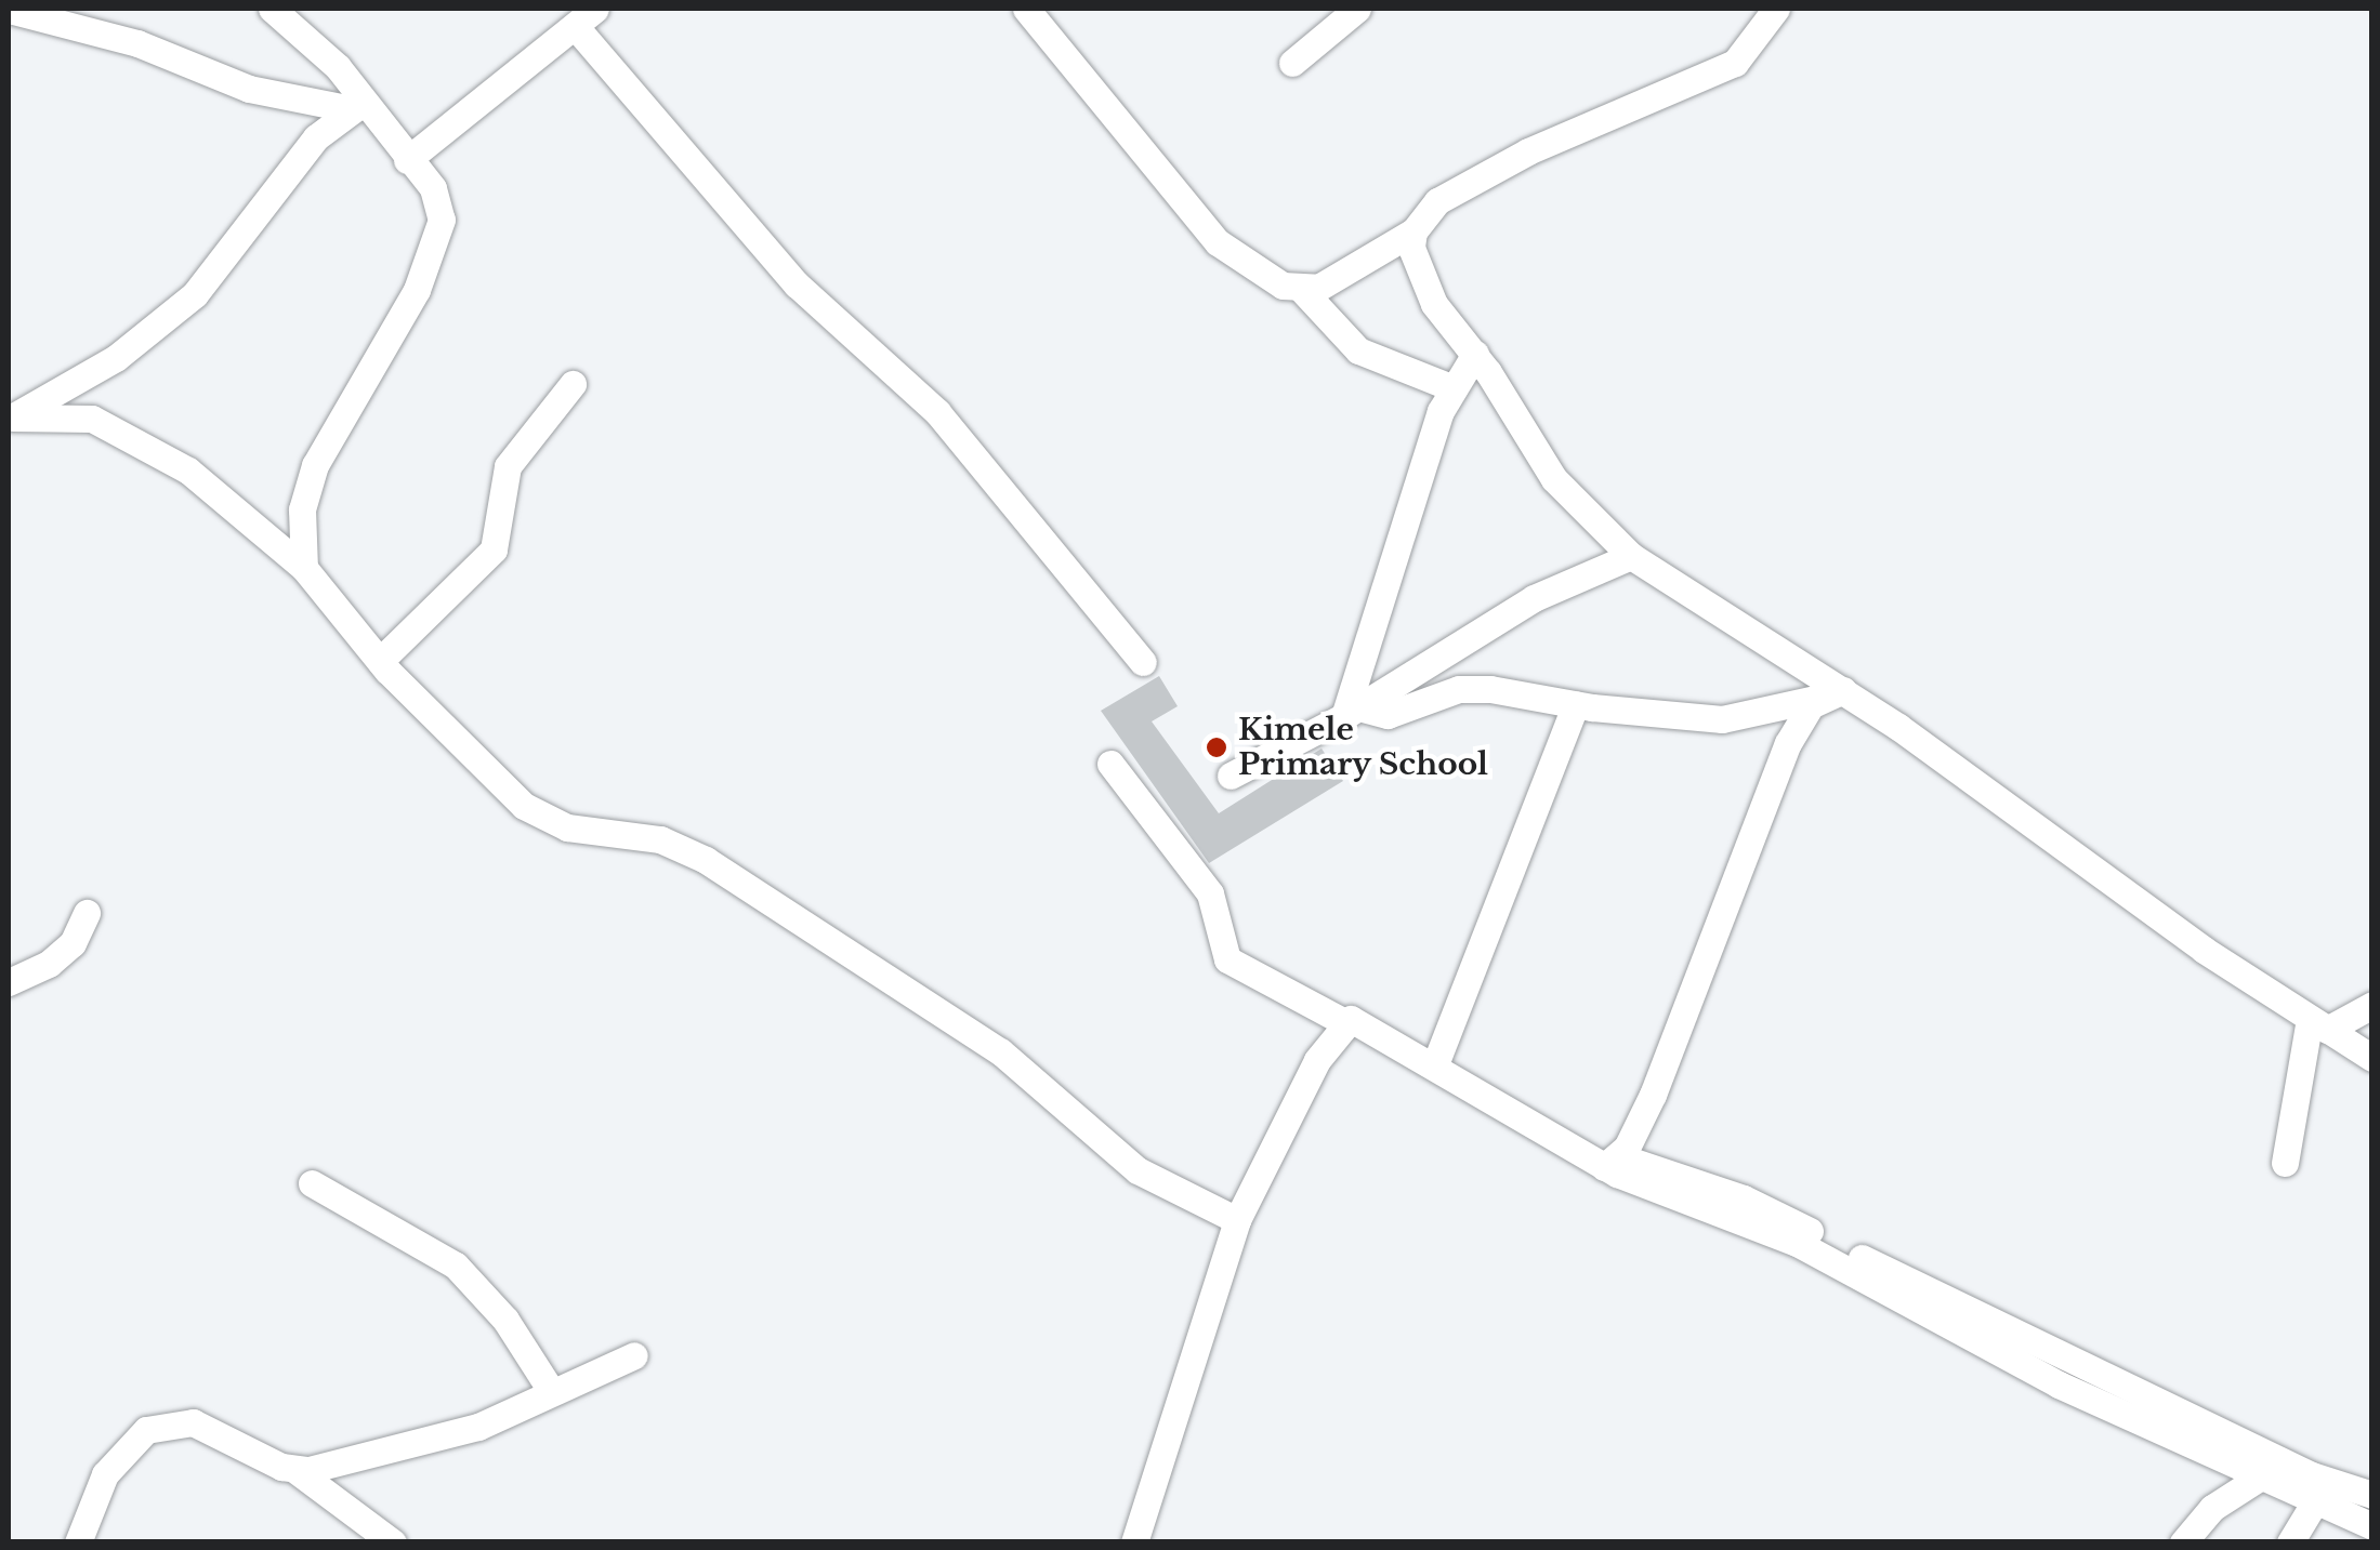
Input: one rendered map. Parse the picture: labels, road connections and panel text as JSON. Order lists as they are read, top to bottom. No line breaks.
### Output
{"places":["Kimele Primary School"]}
